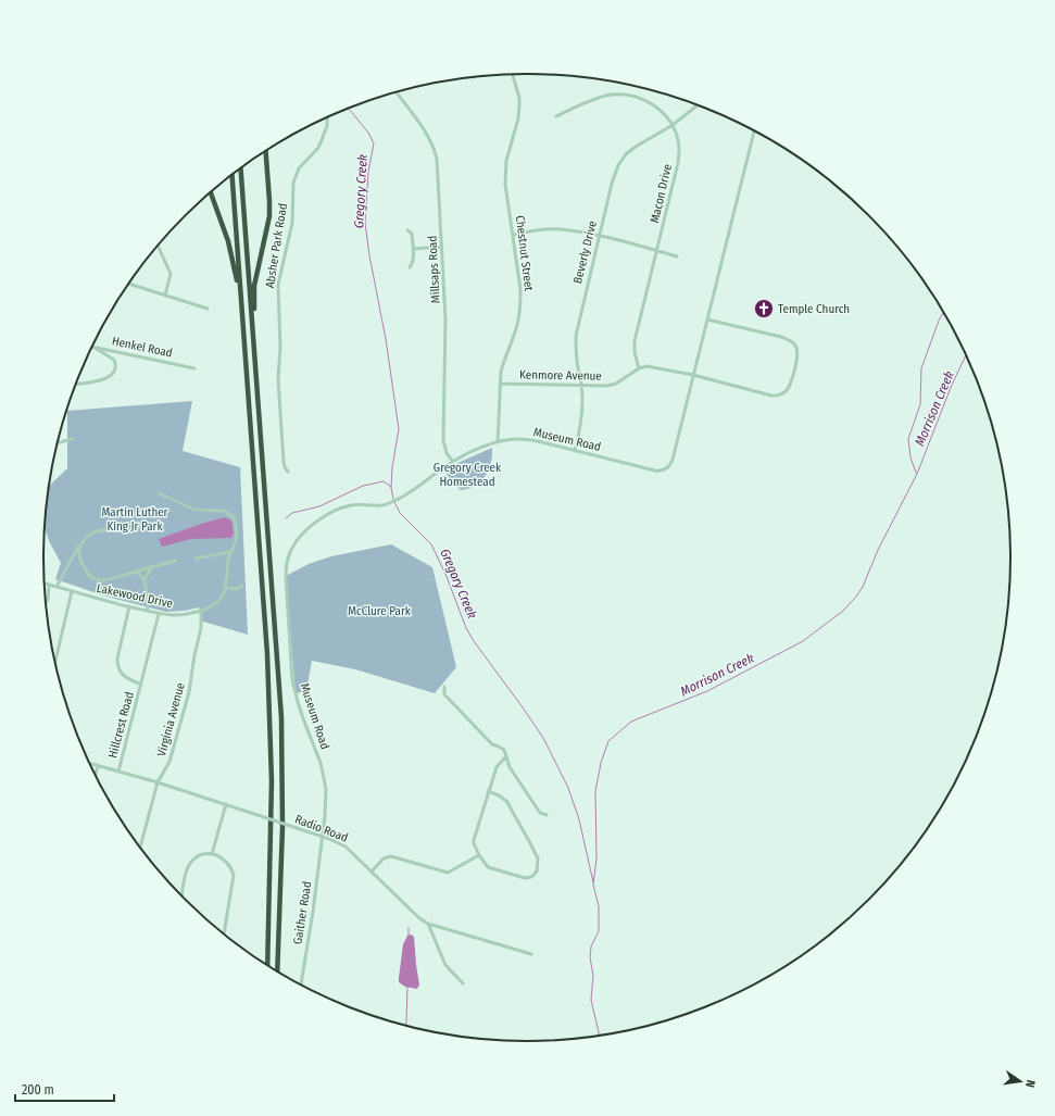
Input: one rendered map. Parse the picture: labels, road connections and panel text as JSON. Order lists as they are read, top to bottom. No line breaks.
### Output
{"streets":{"street":["Macon Drive","Absher Park Road","Beverly Drive","Chestnut Street","Millsaps Road","Henkel Road","Kenmore Avenue","Museum Road","Lakewood Drive","Virginia Avenue","Hillcrest Road","Radio Road","Gaither Road"]},"crossings":[["Macon Drive","Beverly Drive"],["Macon Drive","Kenmore Avenue"],["Beverly Drive","Kenmore Avenue"],["Beverly Drive","Museum Road"],["Chestnut Street","Kenmore Avenue"],["Chestnut Street","Museum Road"],["Millsaps Road","Museum Road"],["Museum Road","Radio Road"],["Museum Road","Gaither Road"],["Lakewood Drive","Virginia Avenue"],["Lakewood Drive","Hillcrest Road"],["Virginia Avenue","Radio Road"],["Hillcrest Road","Radio Road"],["Radio Road","Gaither Road"]],"water":["Gregory Creek","Morrison Creek"],"parks":["Gregory Creek Homestead","Martin Luther King Jr Park","McClure Park"],"places":{"church":["Temple Church"]},"scale_bar":"200 m","north":"right"}
